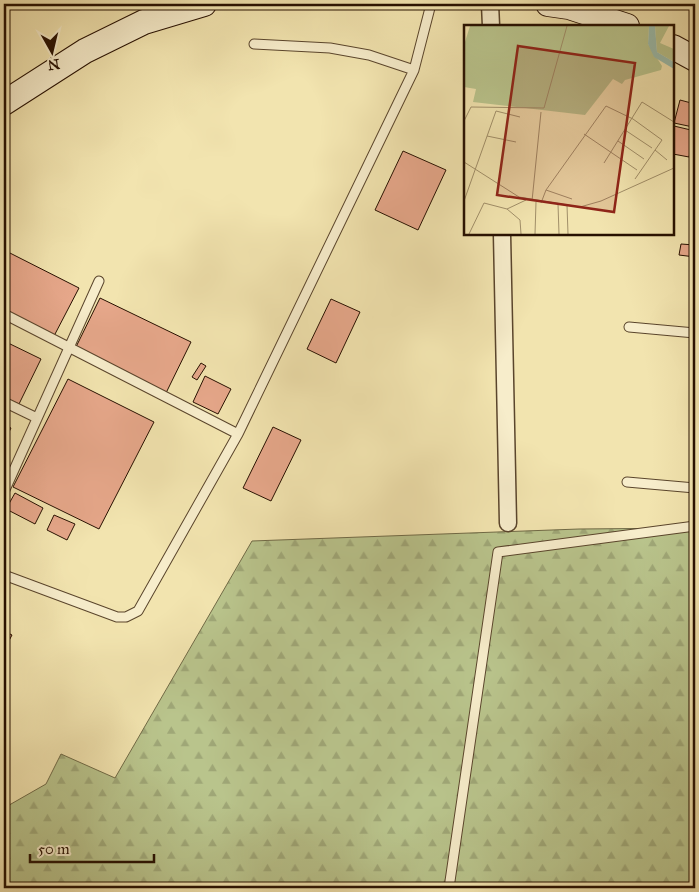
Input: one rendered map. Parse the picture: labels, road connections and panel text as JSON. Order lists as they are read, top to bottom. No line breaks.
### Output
{"scale_bar":"50 m","north":"bottom"}
